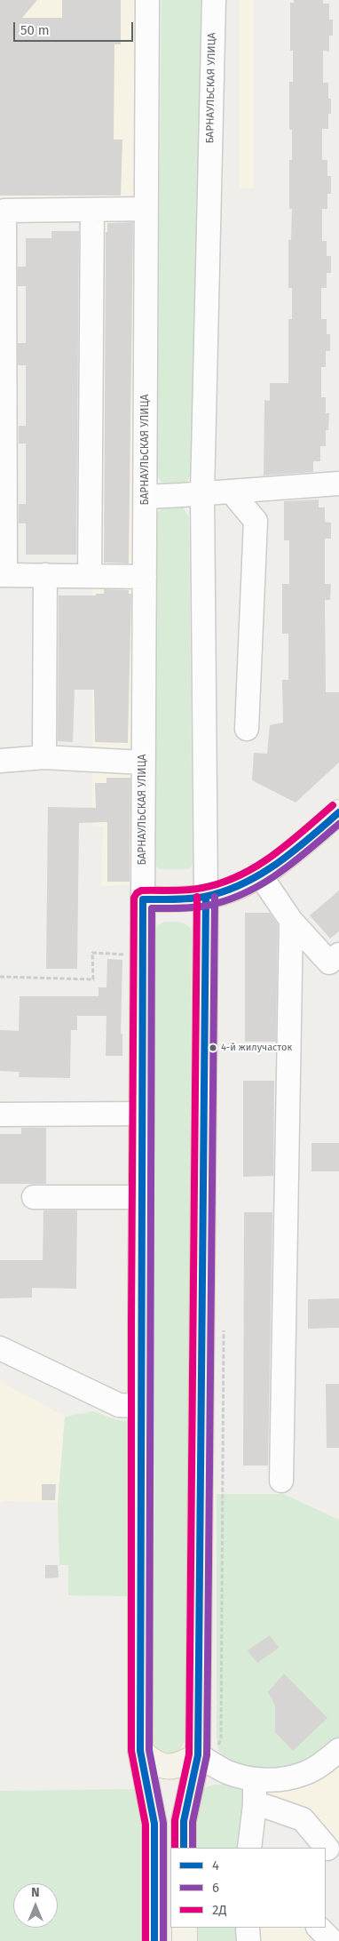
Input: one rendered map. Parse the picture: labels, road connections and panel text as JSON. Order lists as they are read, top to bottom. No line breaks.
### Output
{"streets":{"street":["БАРНАУЛЬСКАЯ УЛИЦА"]},"places":["4-й жилучасток"],"lines":["transit line 2Д","transit line 4","transit line 6"],"legend":["4","6","2Д"],"scale_bar":"50 m","north":"top"}
